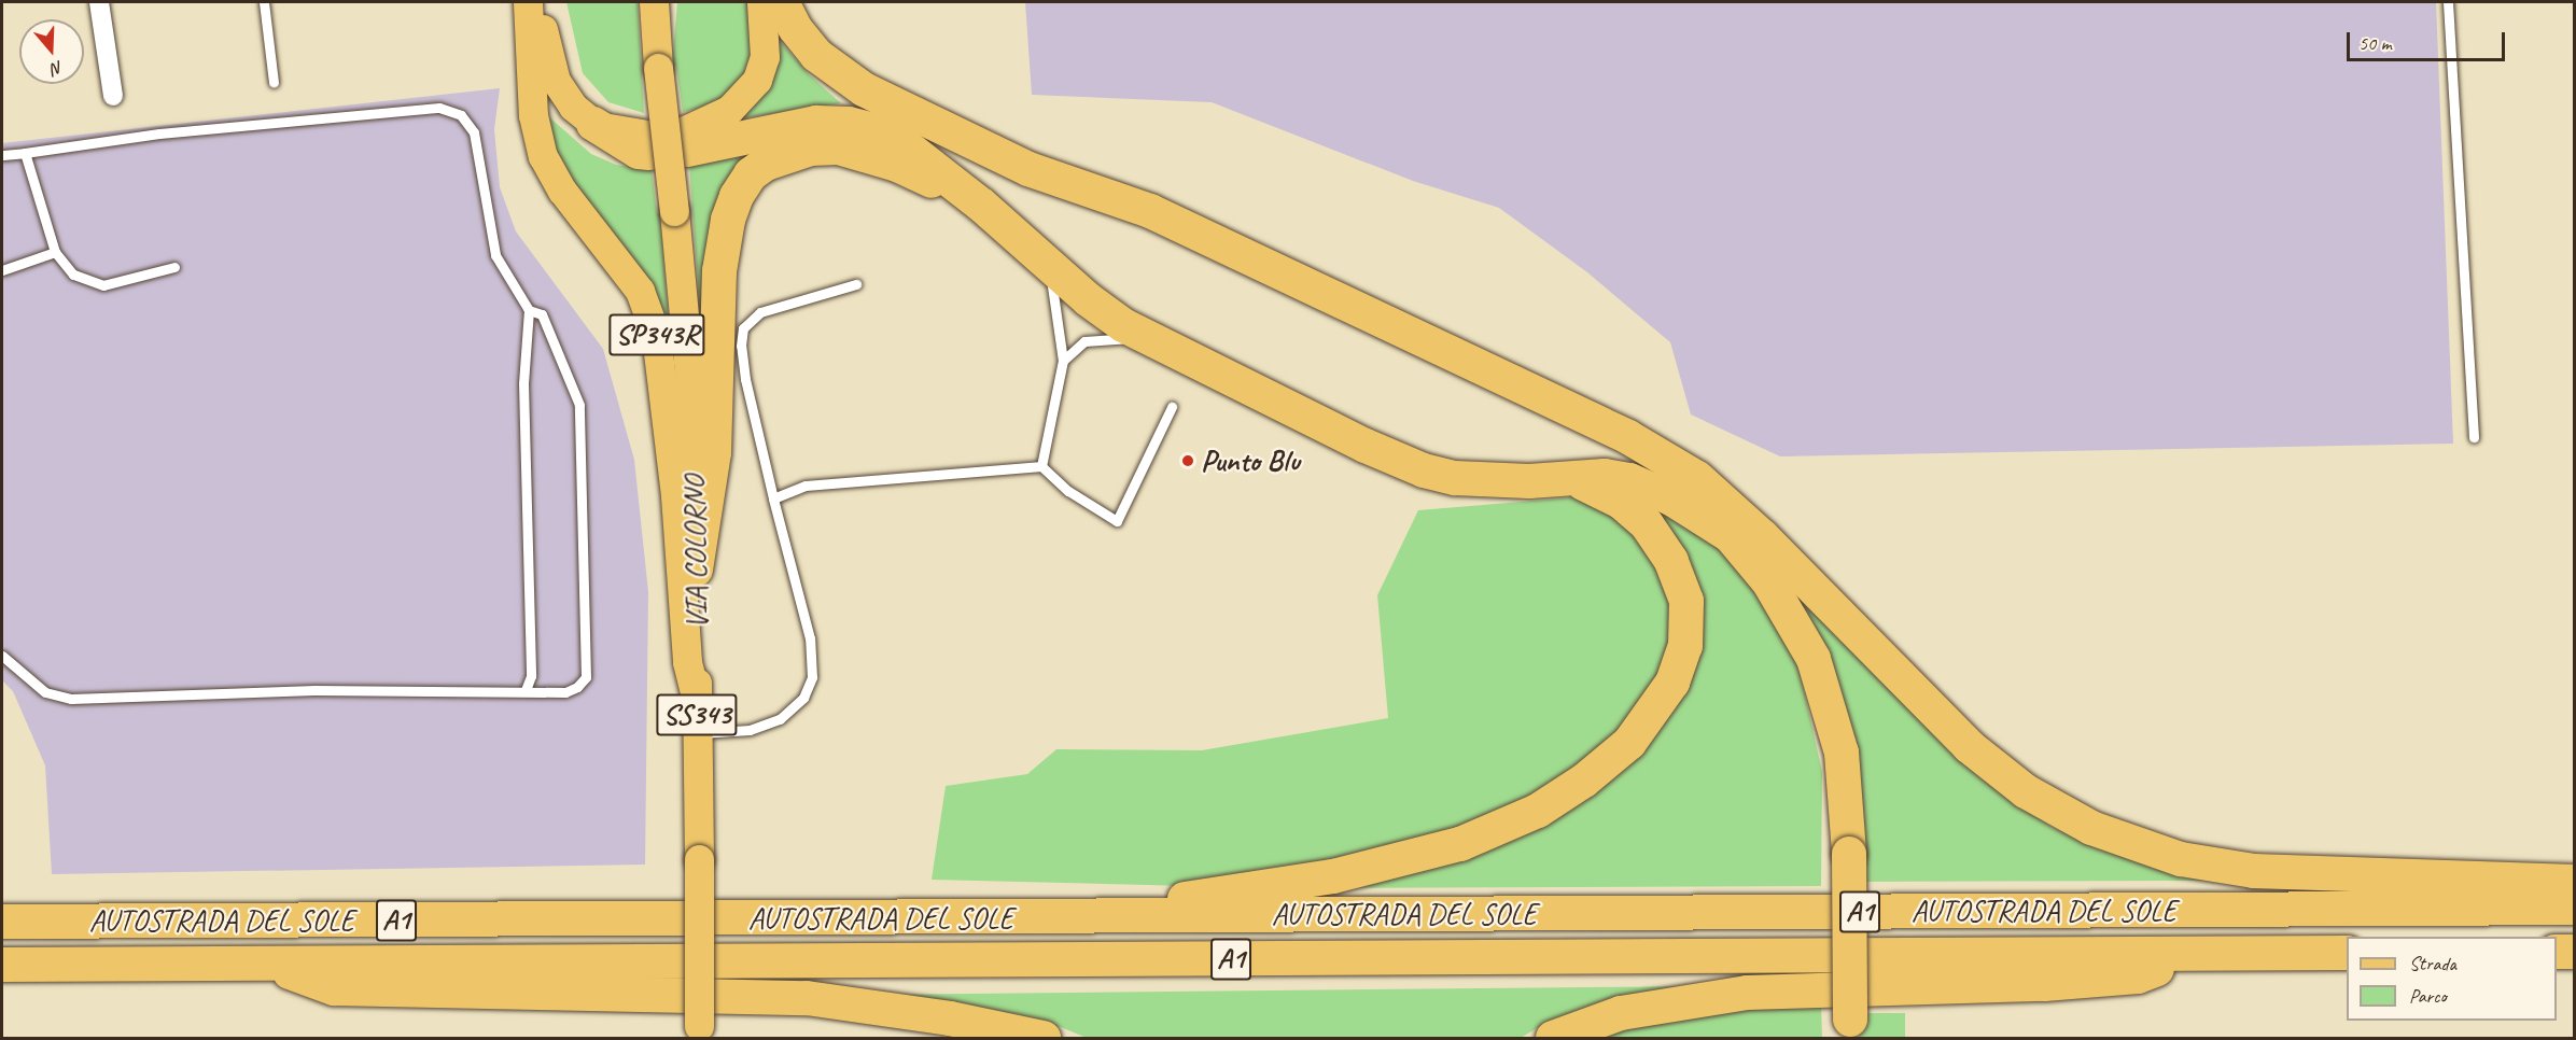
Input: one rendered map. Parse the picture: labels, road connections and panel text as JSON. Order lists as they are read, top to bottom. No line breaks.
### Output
{"streets":{"highway":["AUTOSTRADA DEL SOLE","A1"],"main road":["SP343R","VIA COLORNO","SS343"]},"crossings":[["SP343R","VIA COLORNO"]],"places":["Punto Blu"],"legend":["Strada","Parco"],"scale_bar":"50 m","north":"bottom"}
